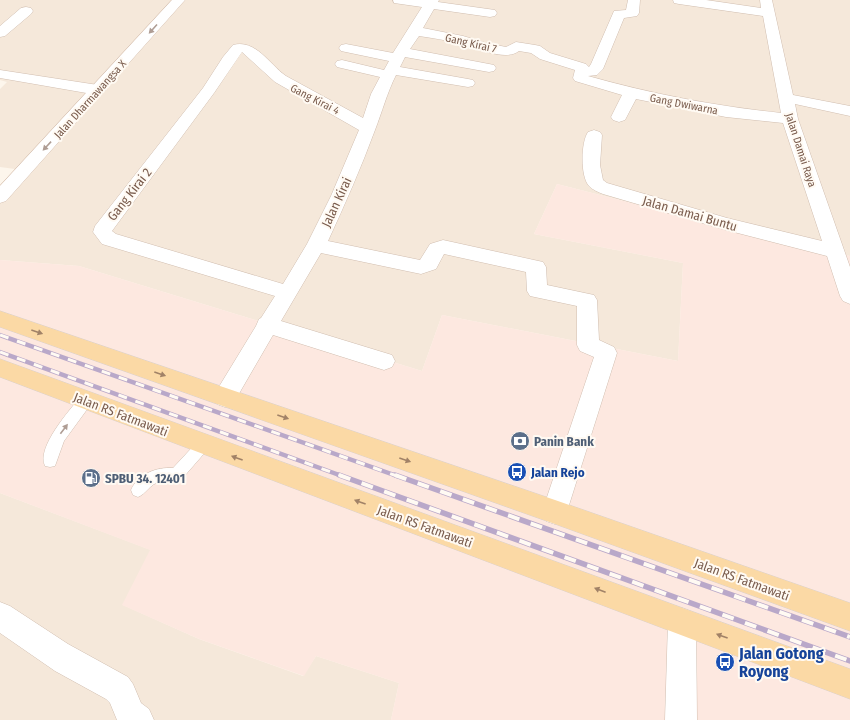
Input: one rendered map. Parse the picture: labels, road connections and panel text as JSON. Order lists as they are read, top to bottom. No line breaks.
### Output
{"streets":{"main road":["Jalan RS Fatmawati"],"street":["Gang Kirai 7","Jalan Dharmawangsa X","Gang Kirai 4","Gang Dwiwarna","Jalan Damai Raya","Gang Kirai 2","Jalan Kirai","Jalan Damai Buntu"]},"crossings":[["Gang Kirai 7","Gang Dwiwarna"],["Gang Kirai 7","Jalan Kirai"],["Gang Kirai 4","Gang Kirai 2"],["Gang Kirai 4","Jalan Kirai"],["Gang Dwiwarna","Jalan Damai Raya"],["Jalan Damai Raya","Jalan Damai Buntu"],["Gang Kirai 2","Jalan Kirai"],["Jalan Kirai","Jalan RS Fatmawati"]],"one_way":["Jalan Dharmawangsa X"],"places":{"bank":["Panin Bank"],"bus stop":["Jalan Rejo","Jalan Gotong Royong"],"fuel station":["SPBU 34. 12401"]}}
